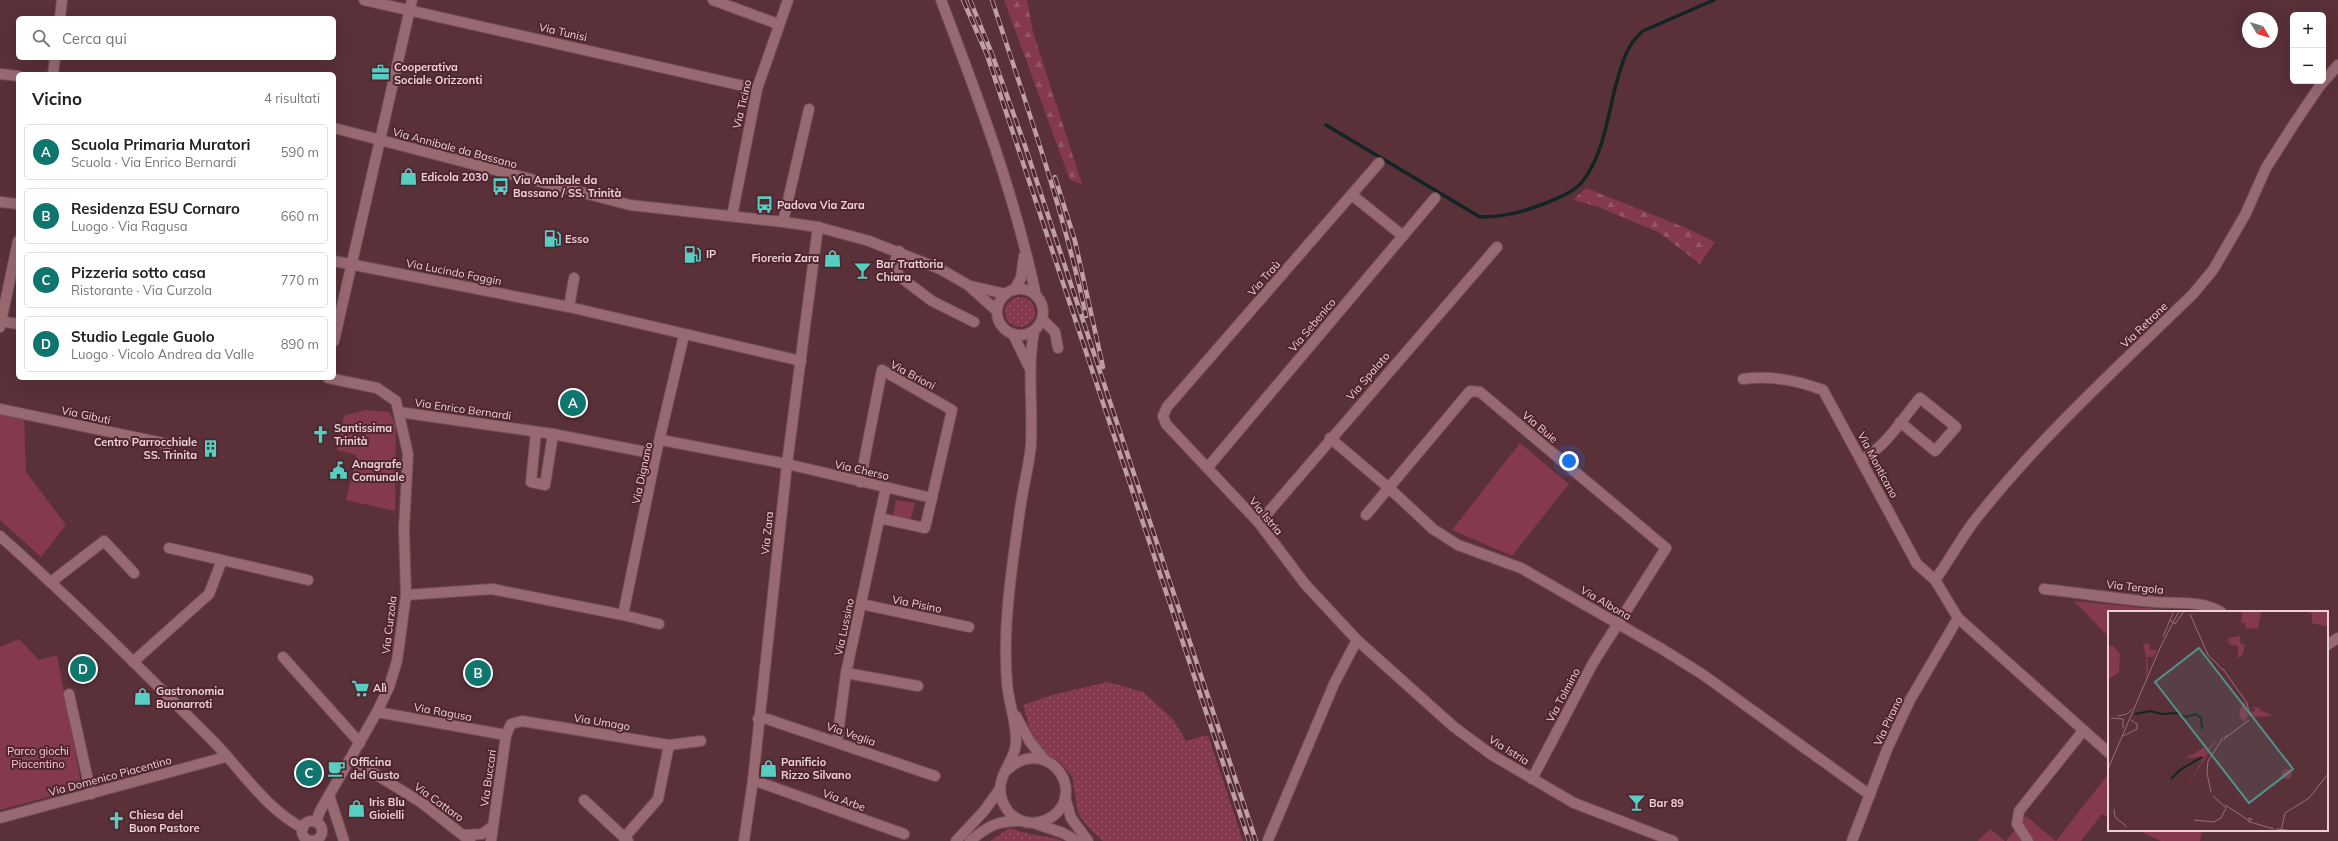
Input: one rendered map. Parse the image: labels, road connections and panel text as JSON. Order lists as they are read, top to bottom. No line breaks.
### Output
{"streets":{"street":["Via Tunisi","Via Ticino","Via Annibale da Bassano","Via Lucindo Faggin","Via Traù","Via Sebenico","Via Retrone","Via Brioni","Via Spalato","Via Enrico Bernardi","Via Gibuti","Via Buie","Via Monticano","Via Cherso","Via Dignano","Via Istria","Via Zara","Via Tergola","Via Albona","Via Pisino","Via Curzola","Via Lussino","Via Tolmino","Via Ragusa","Via Pirano","Via Umago","Via Veglia","Via Domenico Piacentino","Via Buccari","Via Arbe","Via Cattaro"]},"crossings":[["Via Tunisi","Via Ticino"],["Via Ticino","Via Annibale da Bassano"],["Via Annibale da Bassano","Via Zara"],["Via Lucindo Faggin","Via Dignano"],["Via Lucindo Faggin","Via Zara"],["Via Traù","Via Istria"],["Via Sebenico","Via Istria"],["Via Retrone","Via Monticano"],["Via Brioni","Via Cherso"],["Via Spalato","Via Istria"],["Via Spalato","Via Albona"],["Via Enrico Bernardi","Via Dignano"],["Via Enrico Bernardi","Via Curzola"],["Via Buie","Via Albona"],["Via Buie","Via Tolmino"],["Via Monticano","Via Pirano"],["Via Cherso","Via Zara"],["Via Cherso","Via Lussino"],["Via Istria","Via Tolmino"],["Via Zara","Via Veglia"],["Via Zara","Via Arbe"],["Via Albona","Via Tolmino"],["Via Albona","Via Pirano"],["Via Pisino","Via Lussino"],["Via Curzola","Via Ragusa"],["Via Curzola","Via Cattaro"],["Via Lussino","Via Veglia"],["Via Ragusa","Via Umago"],["Via Ragusa","Via Buccari"],["Via Umago","Via Buccari"]],"parks":["Parco giochi Piacentino"],"places":{"office":["Cooperativa Sociale Orizzonti"],"shop":["Edicola 2030","Fioreria Zara","Gastronomia Buonarroti","Panificio Rizzo Silvano","Iris Blu Gioielli"],"bus stop":["Via Annibale da Bassano / SS. Trinità","Padova Via Zara"],"fuel station":["Esso","IP"],"bar":["Bar Trattoria Chiara","Bar 89"],"church":["Santissima Trinità","Chiesa del Buon Pastore"],"building":["Centro Parrocchiale SS. Trinita"],"public building":["Anagrafe Comunale"],"supermarket":["Alì"],"cafe":["Officina del Gusto"]},"north":"bottom right","page":{"map_buttons":["+","−"],"search":"Cerca qui","heading":["Vicino","4 risultati"],"list":[{"mark":"A","name":"Scuola Primaria Muratori","note":"Scuola · Via Enrico Bernardi","value":"590 m"},{"mark":"B","name":"Residenza ESU Cornaro","note":"Luogo · Via Ragusa","value":"660 m"},{"mark":"C","name":"Pizzeria sotto casa","note":"Ristorante · Via Curzola","value":"770 m"},{"mark":"D","name":"Studio Legale Guolo","note":"Luogo · Vicolo Andrea da Valle","value":"890 m"}],"pins":["A","D","B","C"]}}
